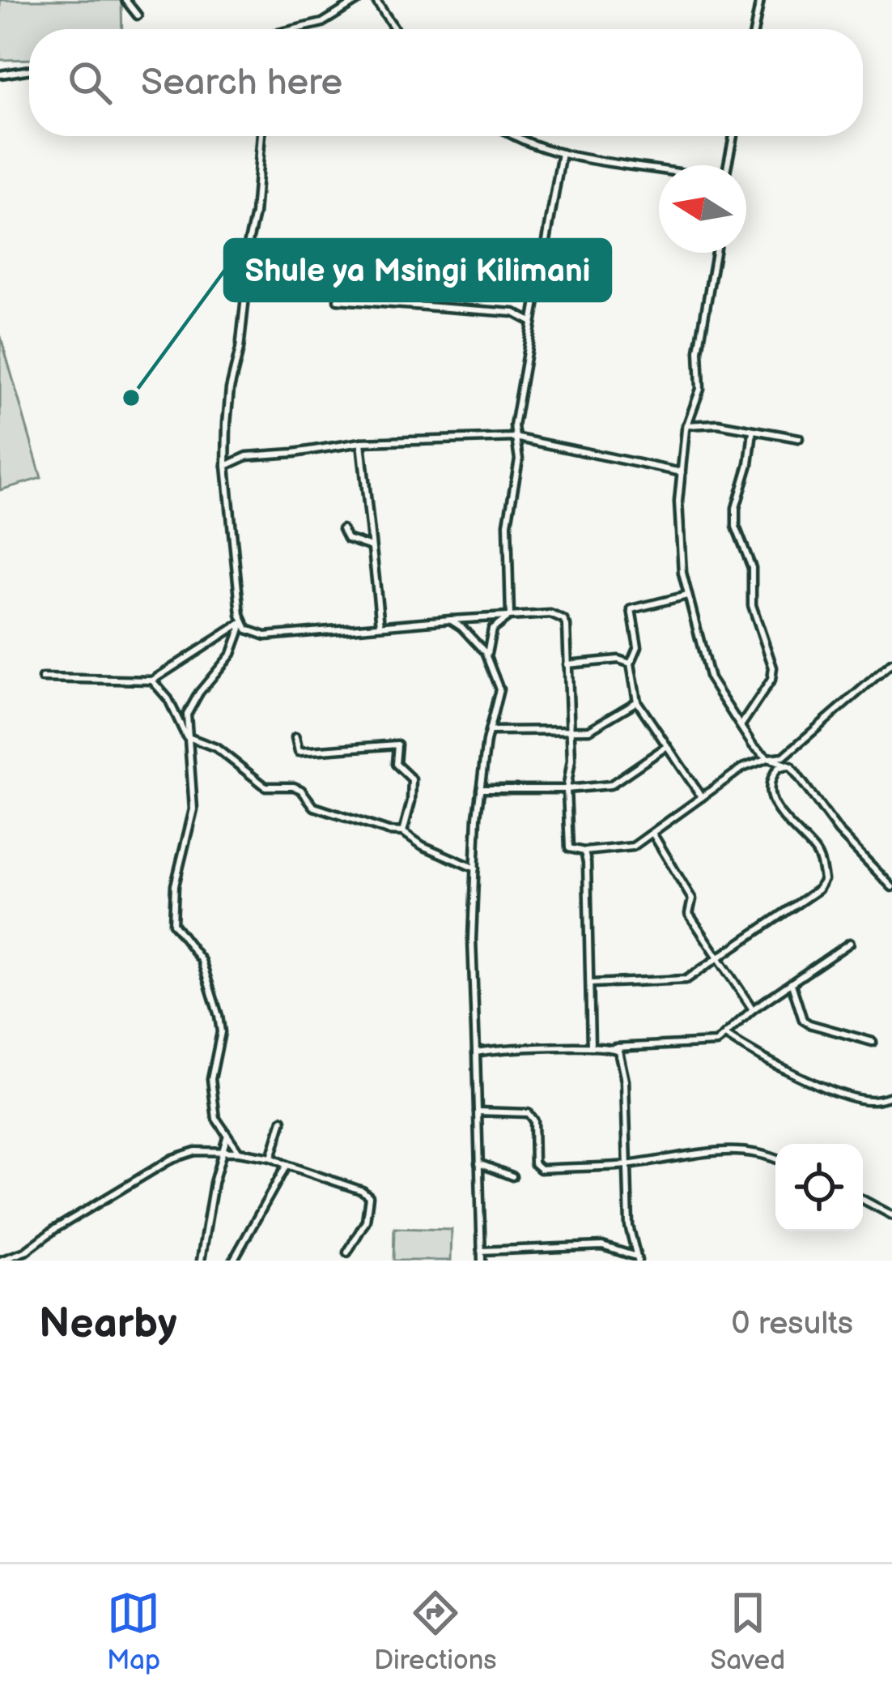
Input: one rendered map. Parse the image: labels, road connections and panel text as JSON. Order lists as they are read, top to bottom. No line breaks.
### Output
{"places":["Shule ya Msingi Kilimani"],"north":"left","page":{"search":"Search here","heading":["Nearby","0 results"],"nav":["Map","Directions","Saved"]}}
